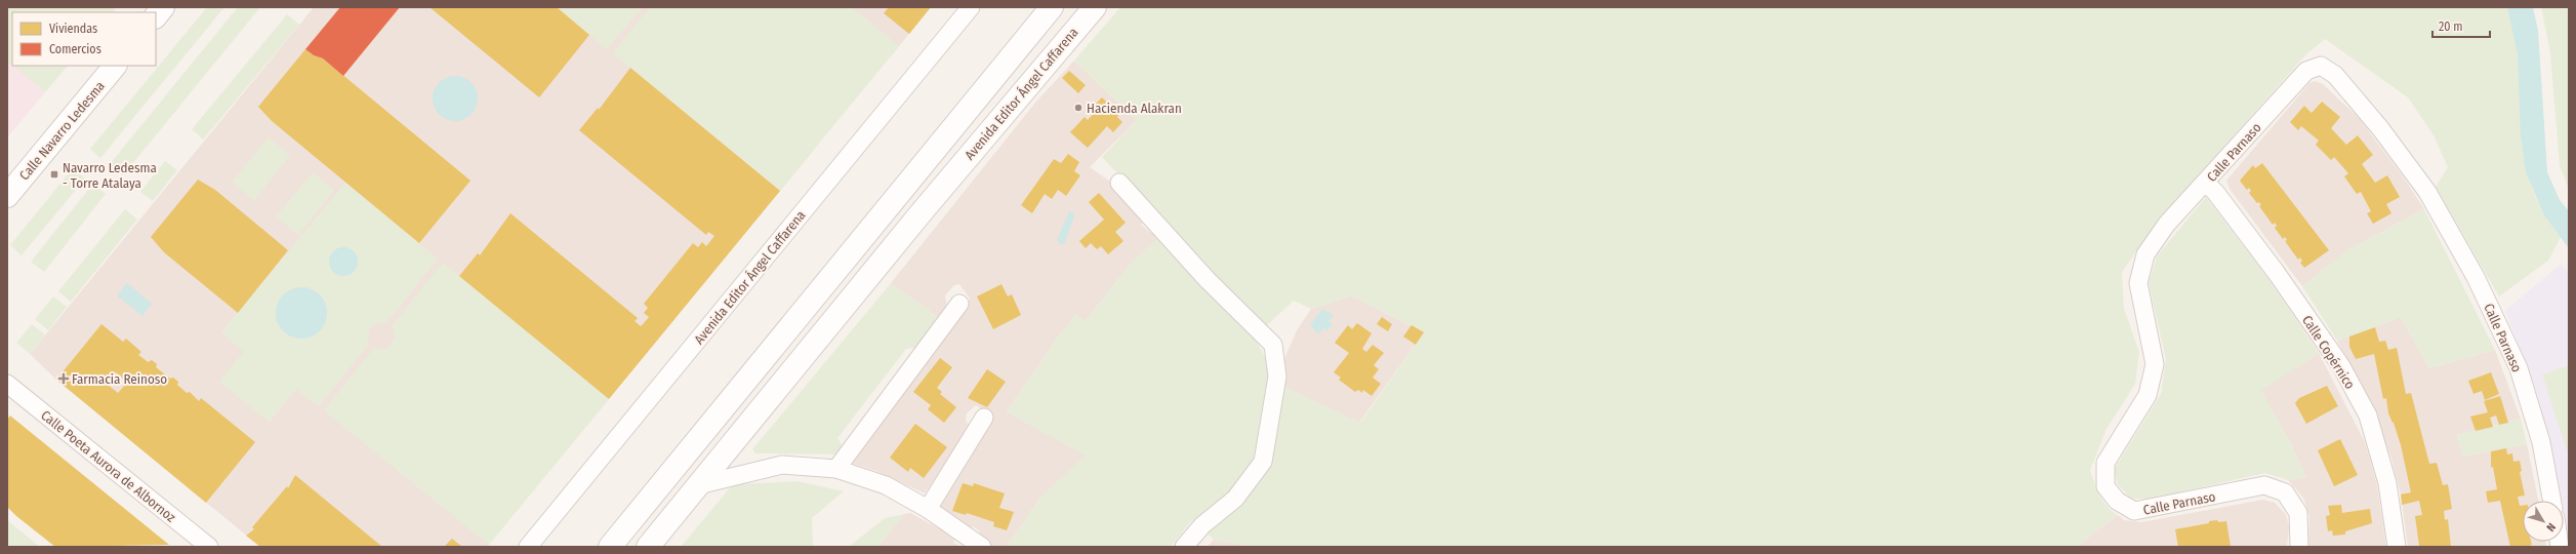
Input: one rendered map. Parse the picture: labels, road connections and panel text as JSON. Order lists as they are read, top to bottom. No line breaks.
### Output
{"streets":{"main road":["Avenida Editor Ángel Caffarena","Calle Navarro Ledesma"],"street":["Calle Parnaso","Calle Copérnico","Calle Poeta Aurora de Albornoz"]},"crossings":[["Calle Parnaso","Calle Copérnico"]],"places":{"other":["Hacienda Alakran"],"transit":["Navarro Ledesma - Torre Atalaya"],"health":["Farmacia Reinoso"]},"legend":["Viviendas","Comercios"],"scale_bar":"20 m","north":"bottom right"}
